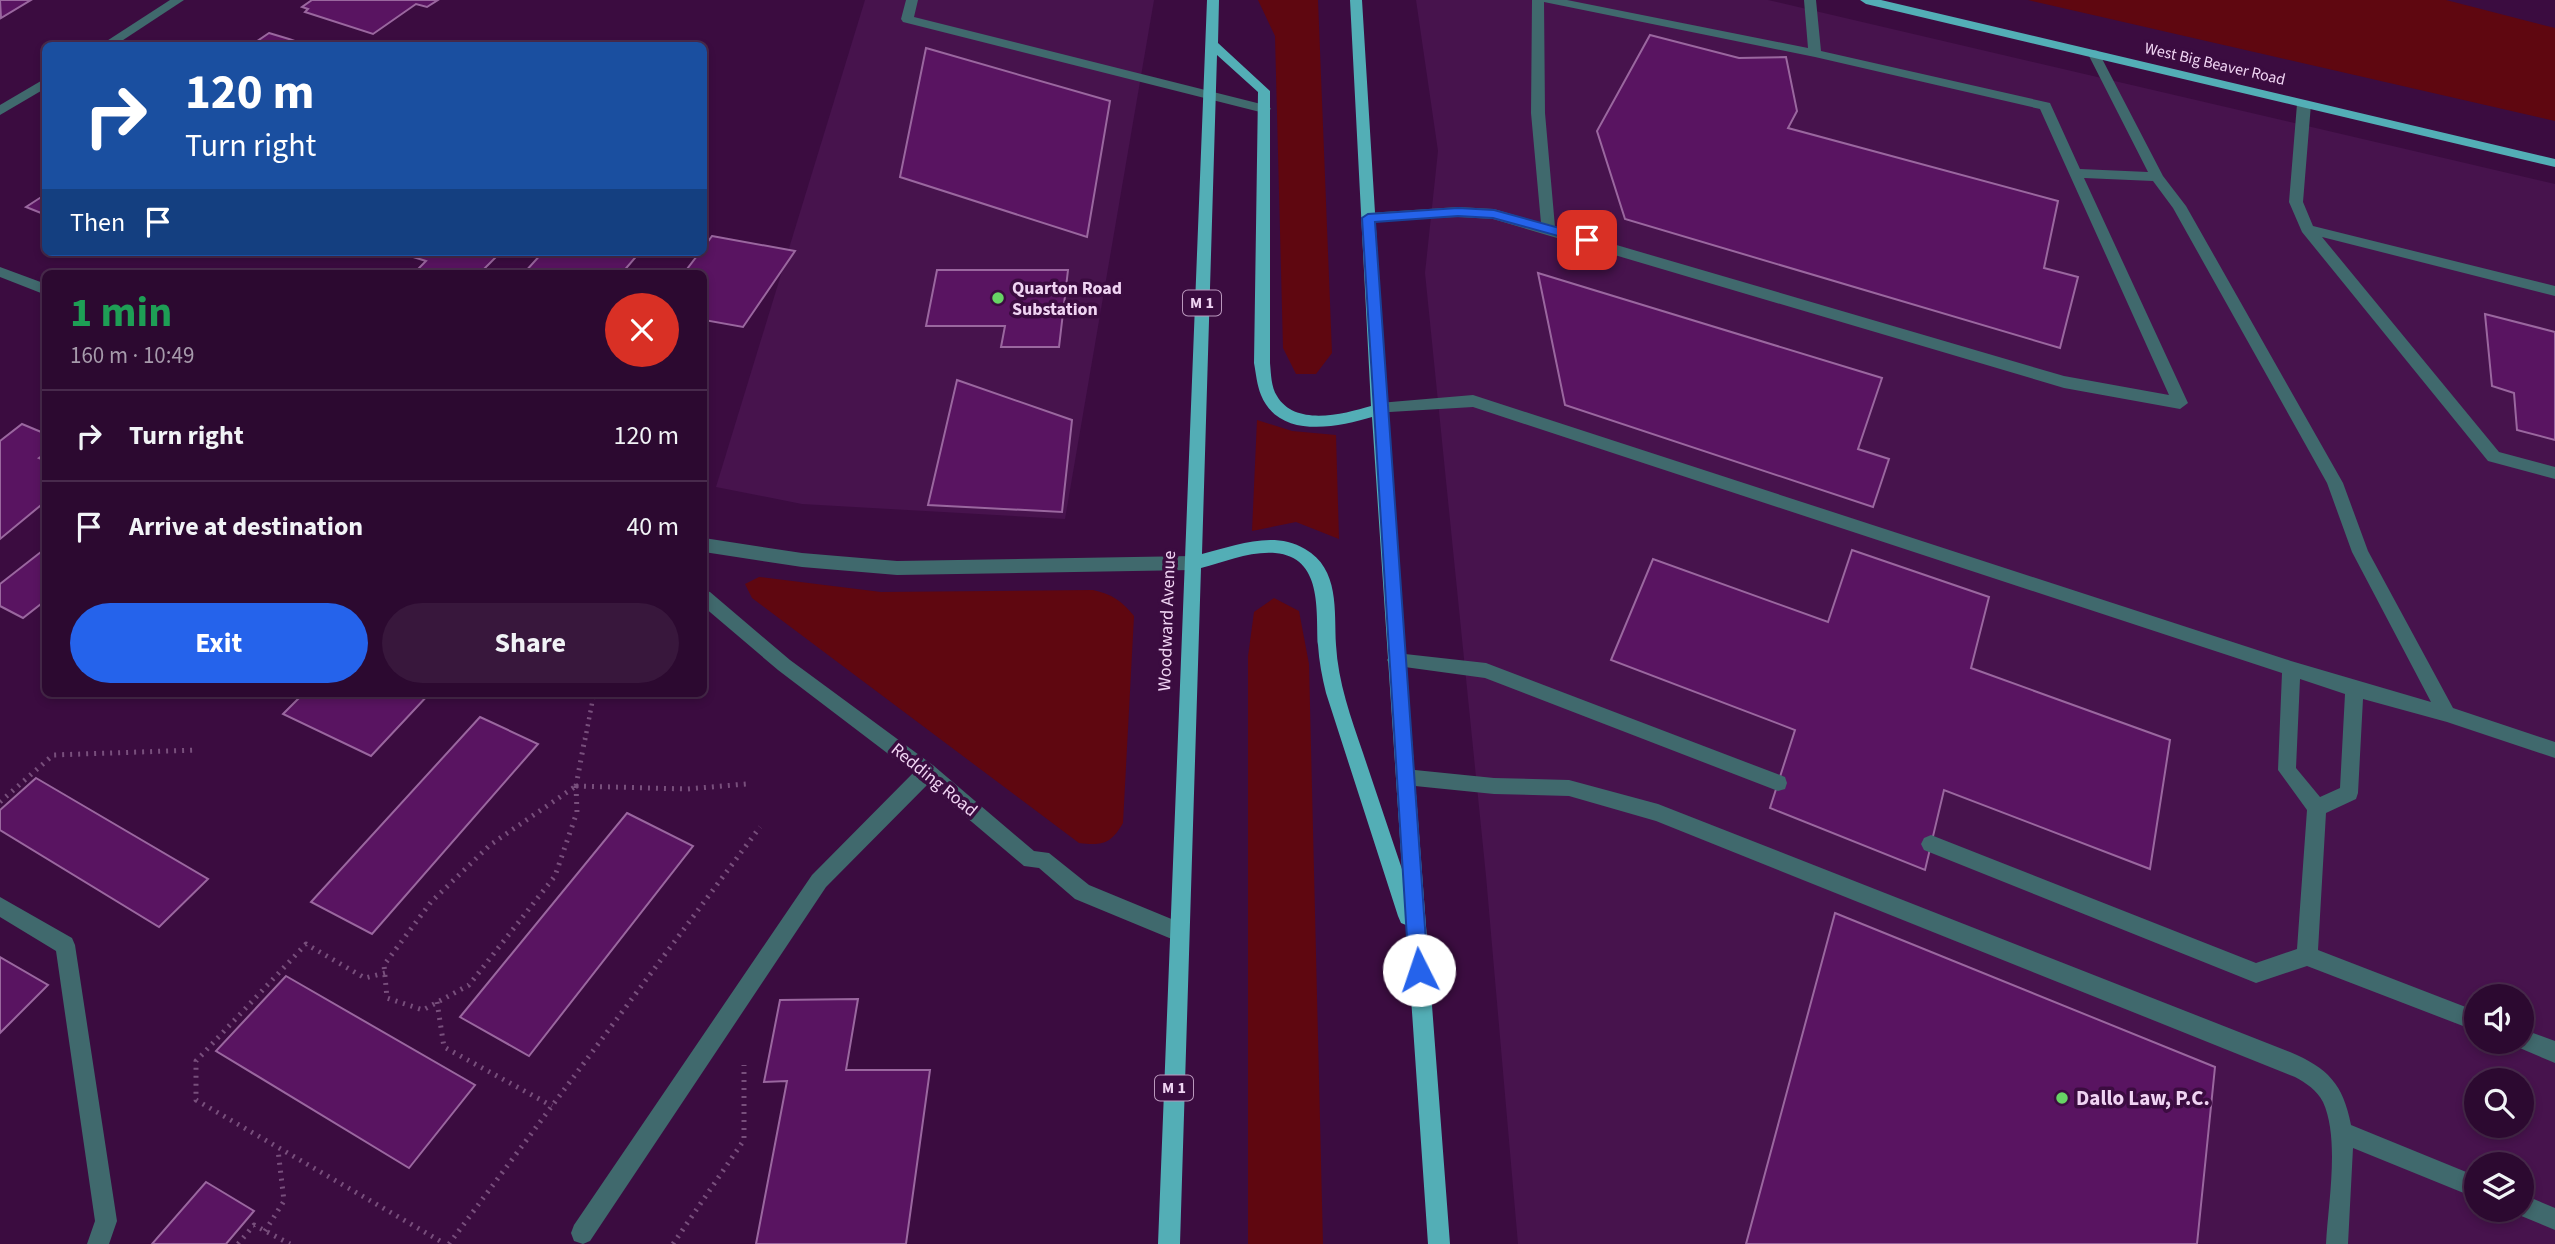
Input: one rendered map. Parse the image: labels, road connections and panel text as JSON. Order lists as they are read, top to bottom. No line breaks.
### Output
{"streets":{"main road":["West Big Beaver Road","M 1","Woodward Avenue"],"street":["Redding Road"]},"crossings":[["Woodward Avenue","Redding Road"]],"places":["Quarton Road Substation","Dallo Law, P.C."],"page":{"turn":["120 m","Turn right"],"then":"Then","heading":["1 min","160 m · 10:49"],"list":[{"name":"Turn right","value":"120 m"},{"name":"Arrive at destination","value":"40 m"}],"buttons":["Exit","Share"]}}
